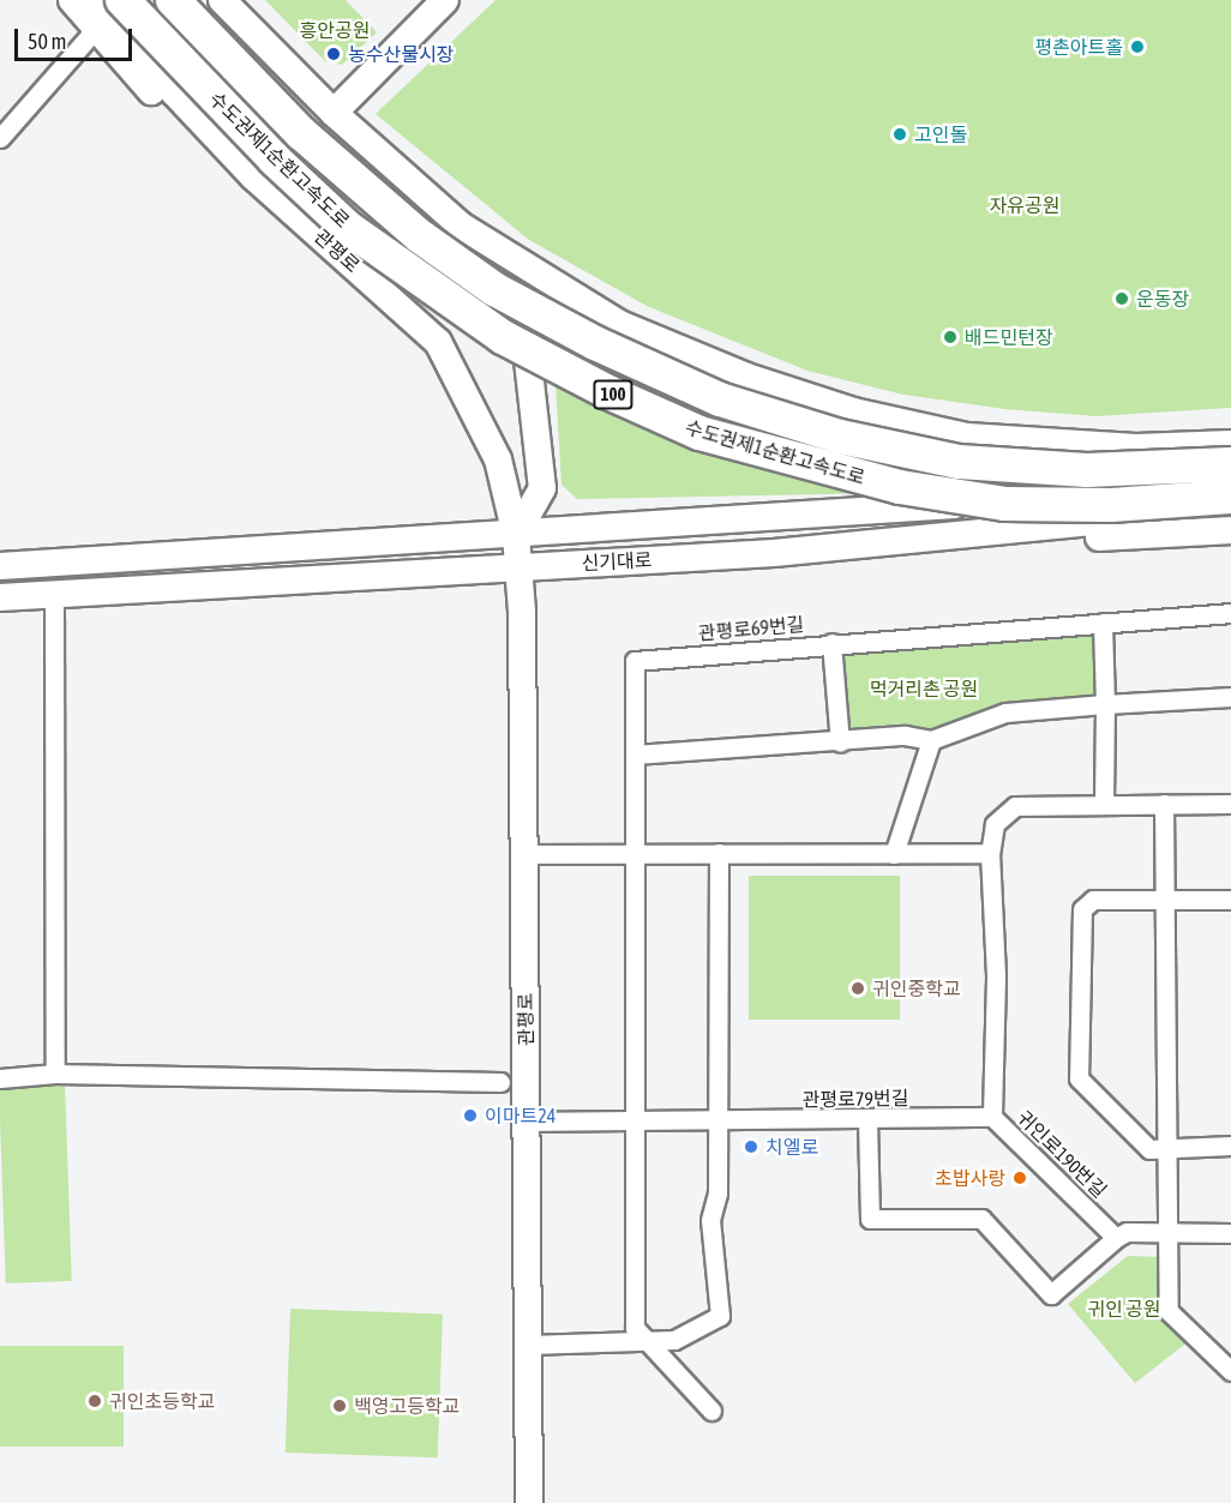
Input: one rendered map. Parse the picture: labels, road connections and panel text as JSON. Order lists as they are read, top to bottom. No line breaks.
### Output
{"streets":{"highway":["수도권제1순환고속도로","100"],"street":["관평로","신기대로","관평로69번길","관평로79번길","귀인로190번길"]},"crossings":[["수도권제1순환고속도로","관평로"],["관평로","신기대로"],["관평로","관평로79번길"],["관평로69번길","관평로79번길"],["관평로79번길","귀인로190번길"]],"parks":["흥안공원","자유공원","먹거리촌 공원","귀인 공원"],"places":["평촌아트홀","농수산물시장","고인돌","운동장","배드민턴장","귀인중학교","이마트24","치엘로","초밥사랑","귀인초등학교","백영고등학교"],"scale_bar":"50 m"}
